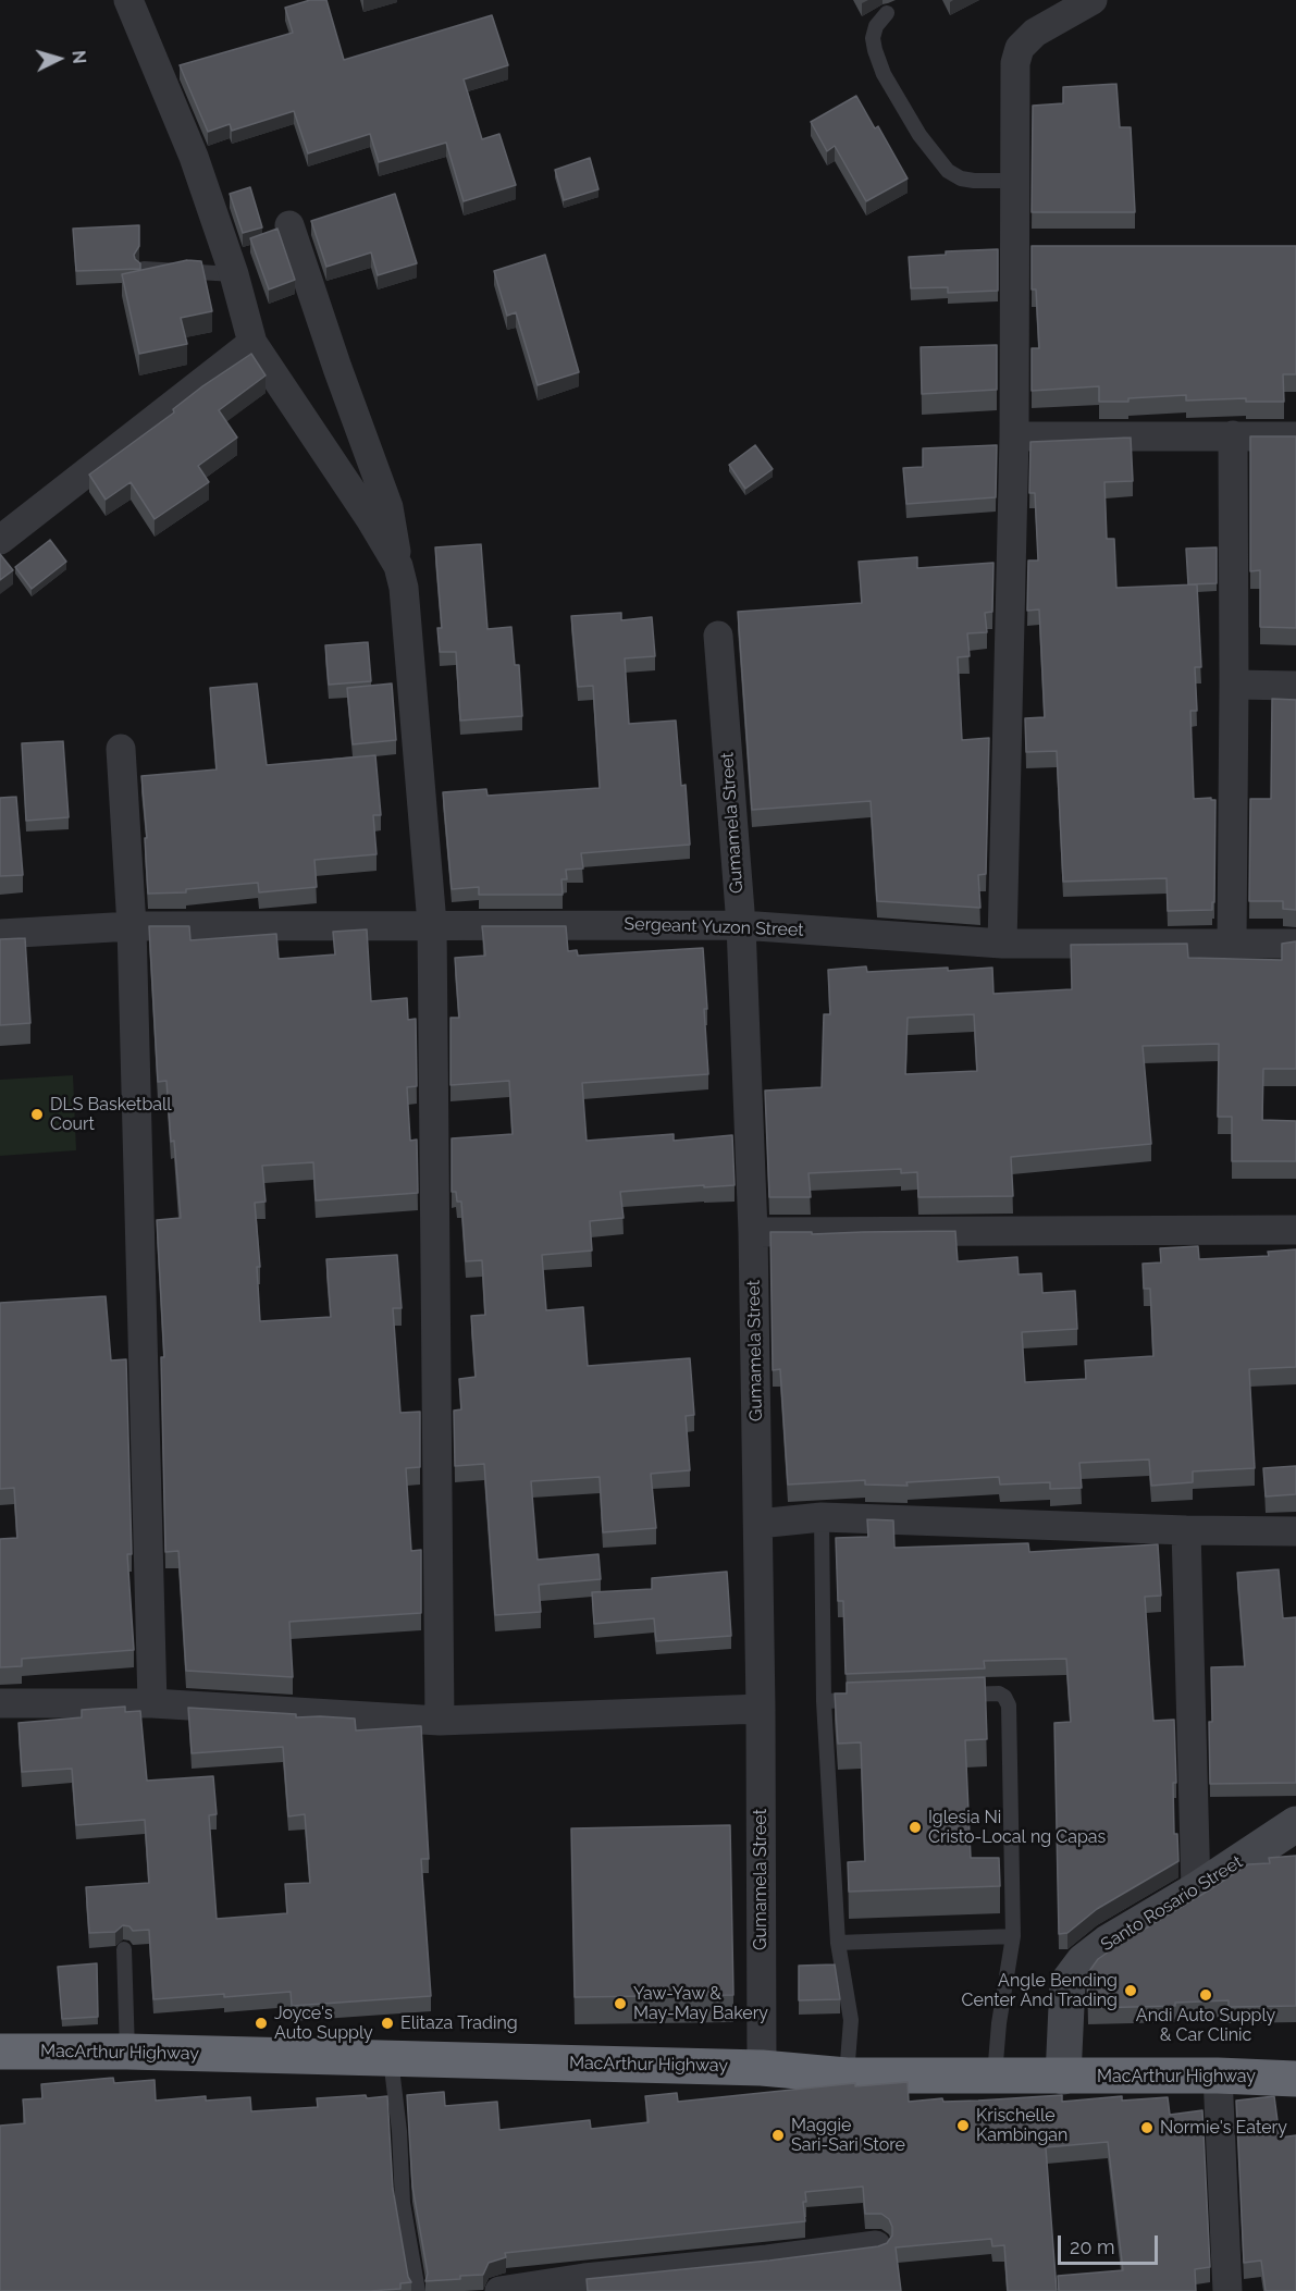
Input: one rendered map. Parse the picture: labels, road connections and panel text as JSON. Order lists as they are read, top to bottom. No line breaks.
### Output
{"streets":{"highway":["MacArthur Highway"],"street":["Gumamela Street","Sergeant Yuzon Street","Santo Rosario Street"]},"crossings":[["Gumamela Street","Sergeant Yuzon Street"],["Gumamela Street","MacArthur Highway"],["Santo Rosario Street","MacArthur Highway"]],"places":["DLS Basketball Court","Iglesia Ni Cristo-Local ng Capas","Angle Bending Center And Trading","Andi Auto Supply & Car Clinic","Yaw-Yaw & May-May Bakery","Joyce's Auto Supply","Elitaza Trading","Krischelle Kambingan","Normie's Eatery","Maggie Sari-Sari Store"],"scale_bar":"20 m","north":"right"}
